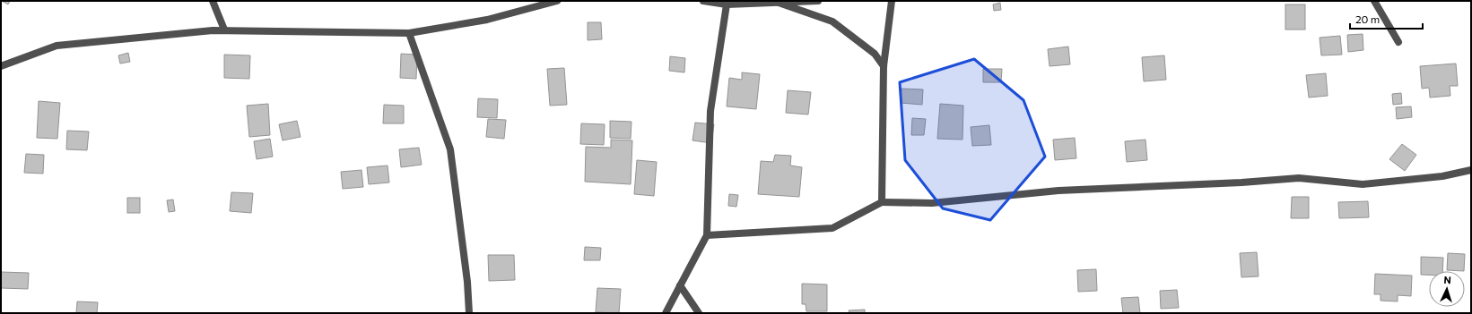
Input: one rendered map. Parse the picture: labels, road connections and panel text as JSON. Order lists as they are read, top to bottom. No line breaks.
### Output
{"scale_bar":"20 m","north":"top"}
